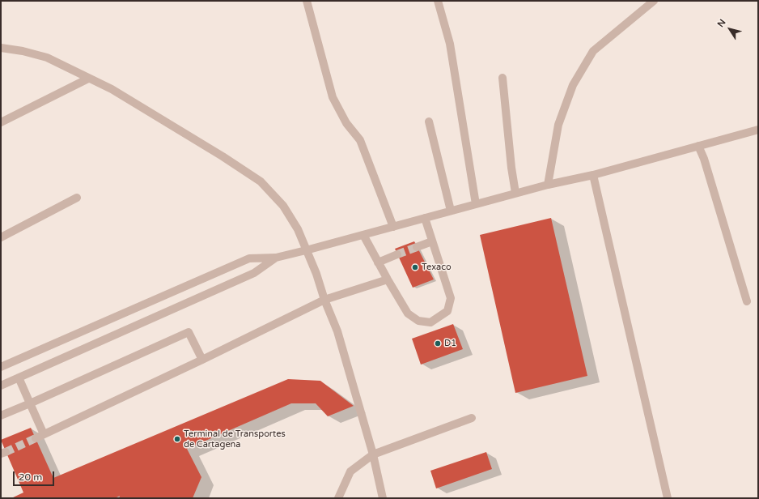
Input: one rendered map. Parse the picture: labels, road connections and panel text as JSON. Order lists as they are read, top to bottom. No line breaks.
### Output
{"places":["Texaco","D1","Terminal de Transportes de Cartagena"],"scale_bar":"20 m","north":"top left"}
